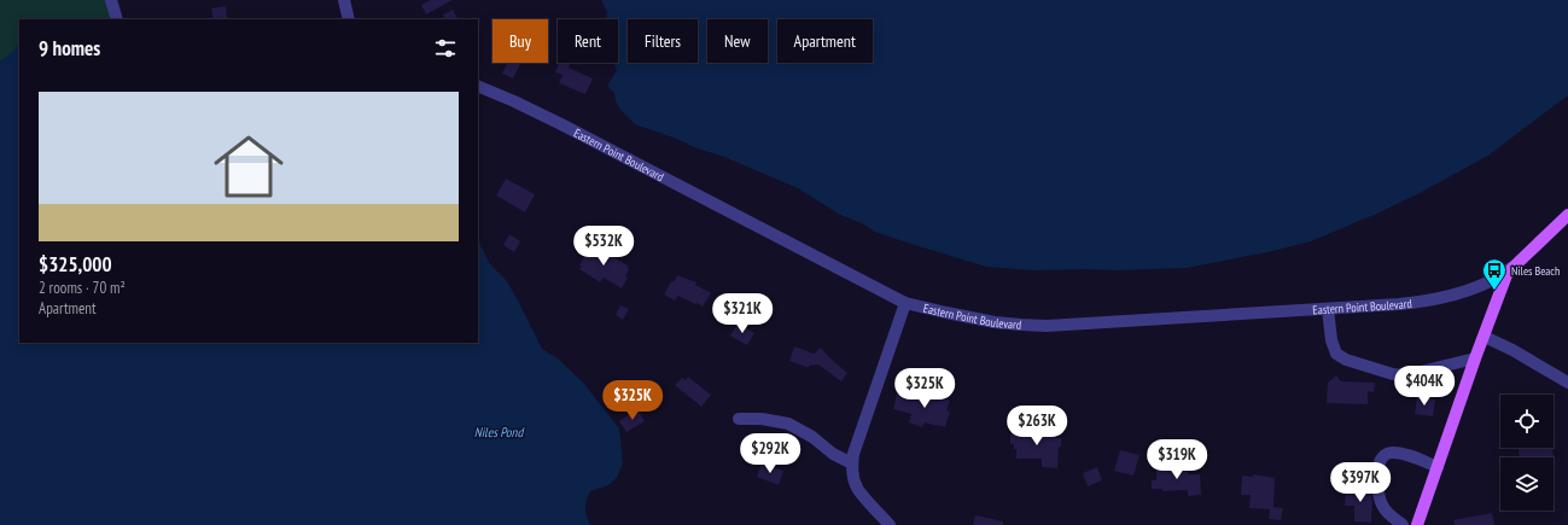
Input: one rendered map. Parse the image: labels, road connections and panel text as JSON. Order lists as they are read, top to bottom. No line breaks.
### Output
{"streets":{"street":["Eastern Point Boulevard"]},"water":["Niles Pond"],"places":{"bus stop":["Niles Beach"]},"page":{"chip":["Buy","Rent","Filters","New","Apartment"],"heading":"9 homes","list":[{"name":"$325,000","note":"2 rooms · 70 m² · Apartment"}],"price":["$532K","$321K","$404K","$325K","$325K","$263K","$292K","$319K","$397K"]}}
